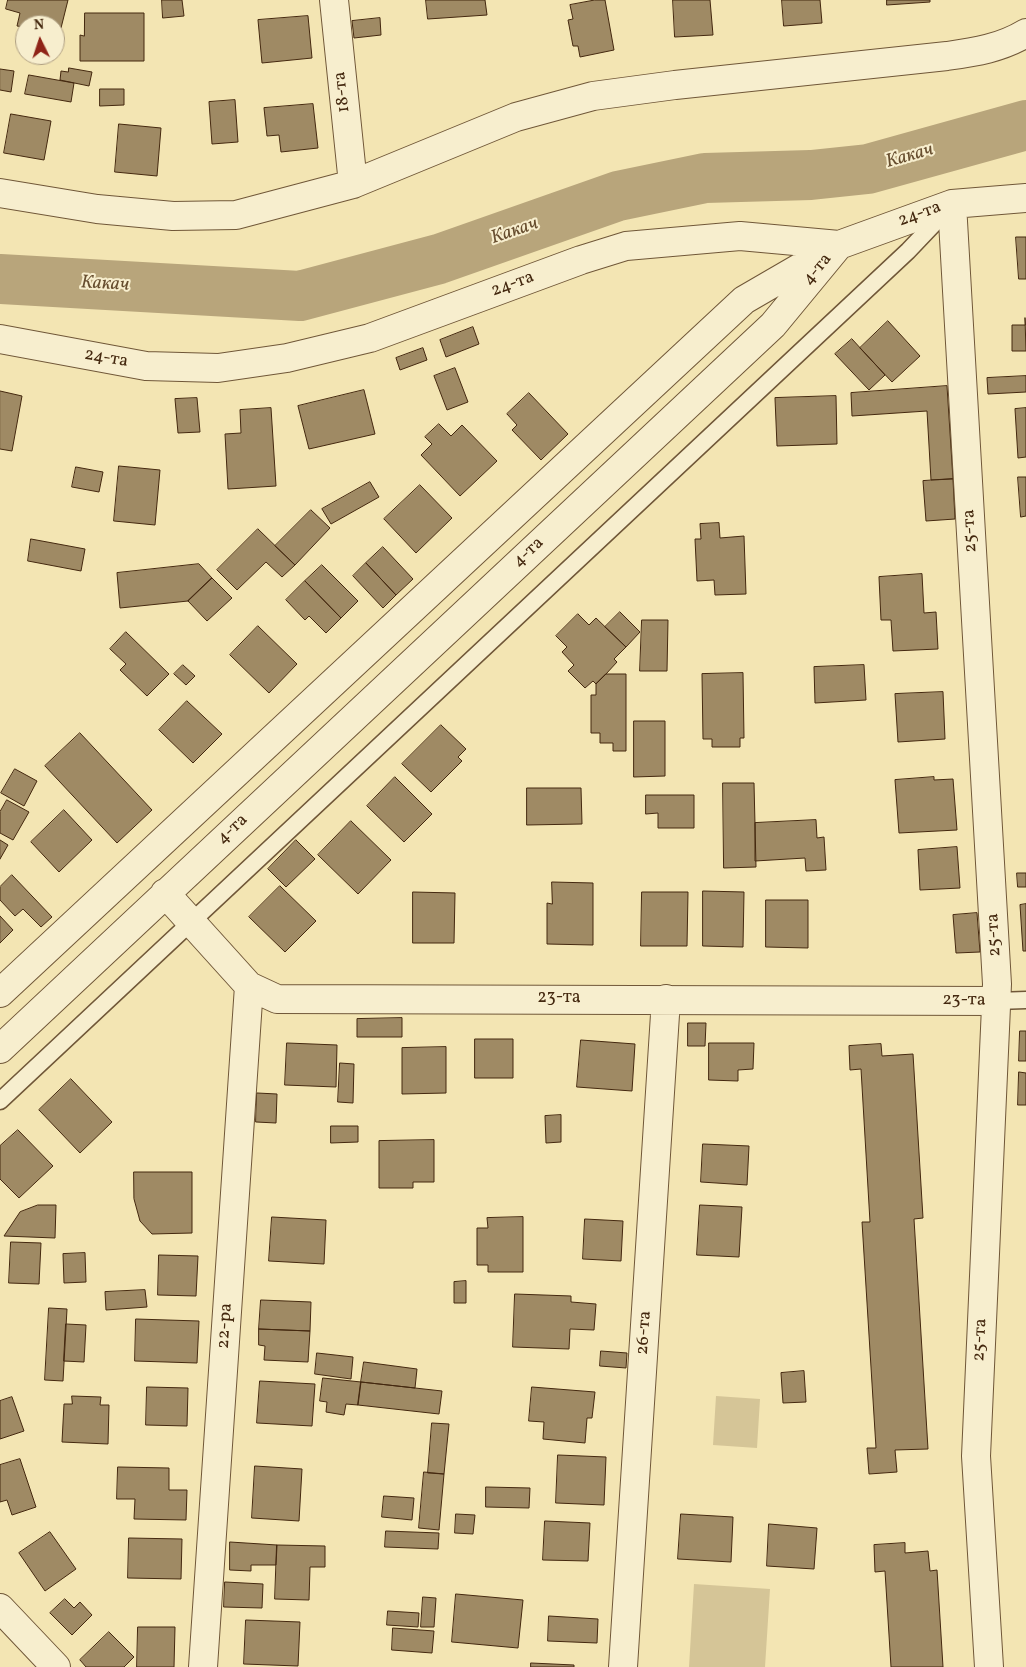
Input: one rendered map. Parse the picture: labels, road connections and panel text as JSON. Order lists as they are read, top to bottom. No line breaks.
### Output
{"streets":{"street":["18-та","24-та","4-та","25-та","23-та","22-ра","26-та"]},"crossings":[["24-та","4-та"],["24-та","25-та"],["4-та","23-та"],["25-та","23-та"],["23-та","22-ра"],["23-та","26-та"]],"water":["Какач"],"north":"top"}
